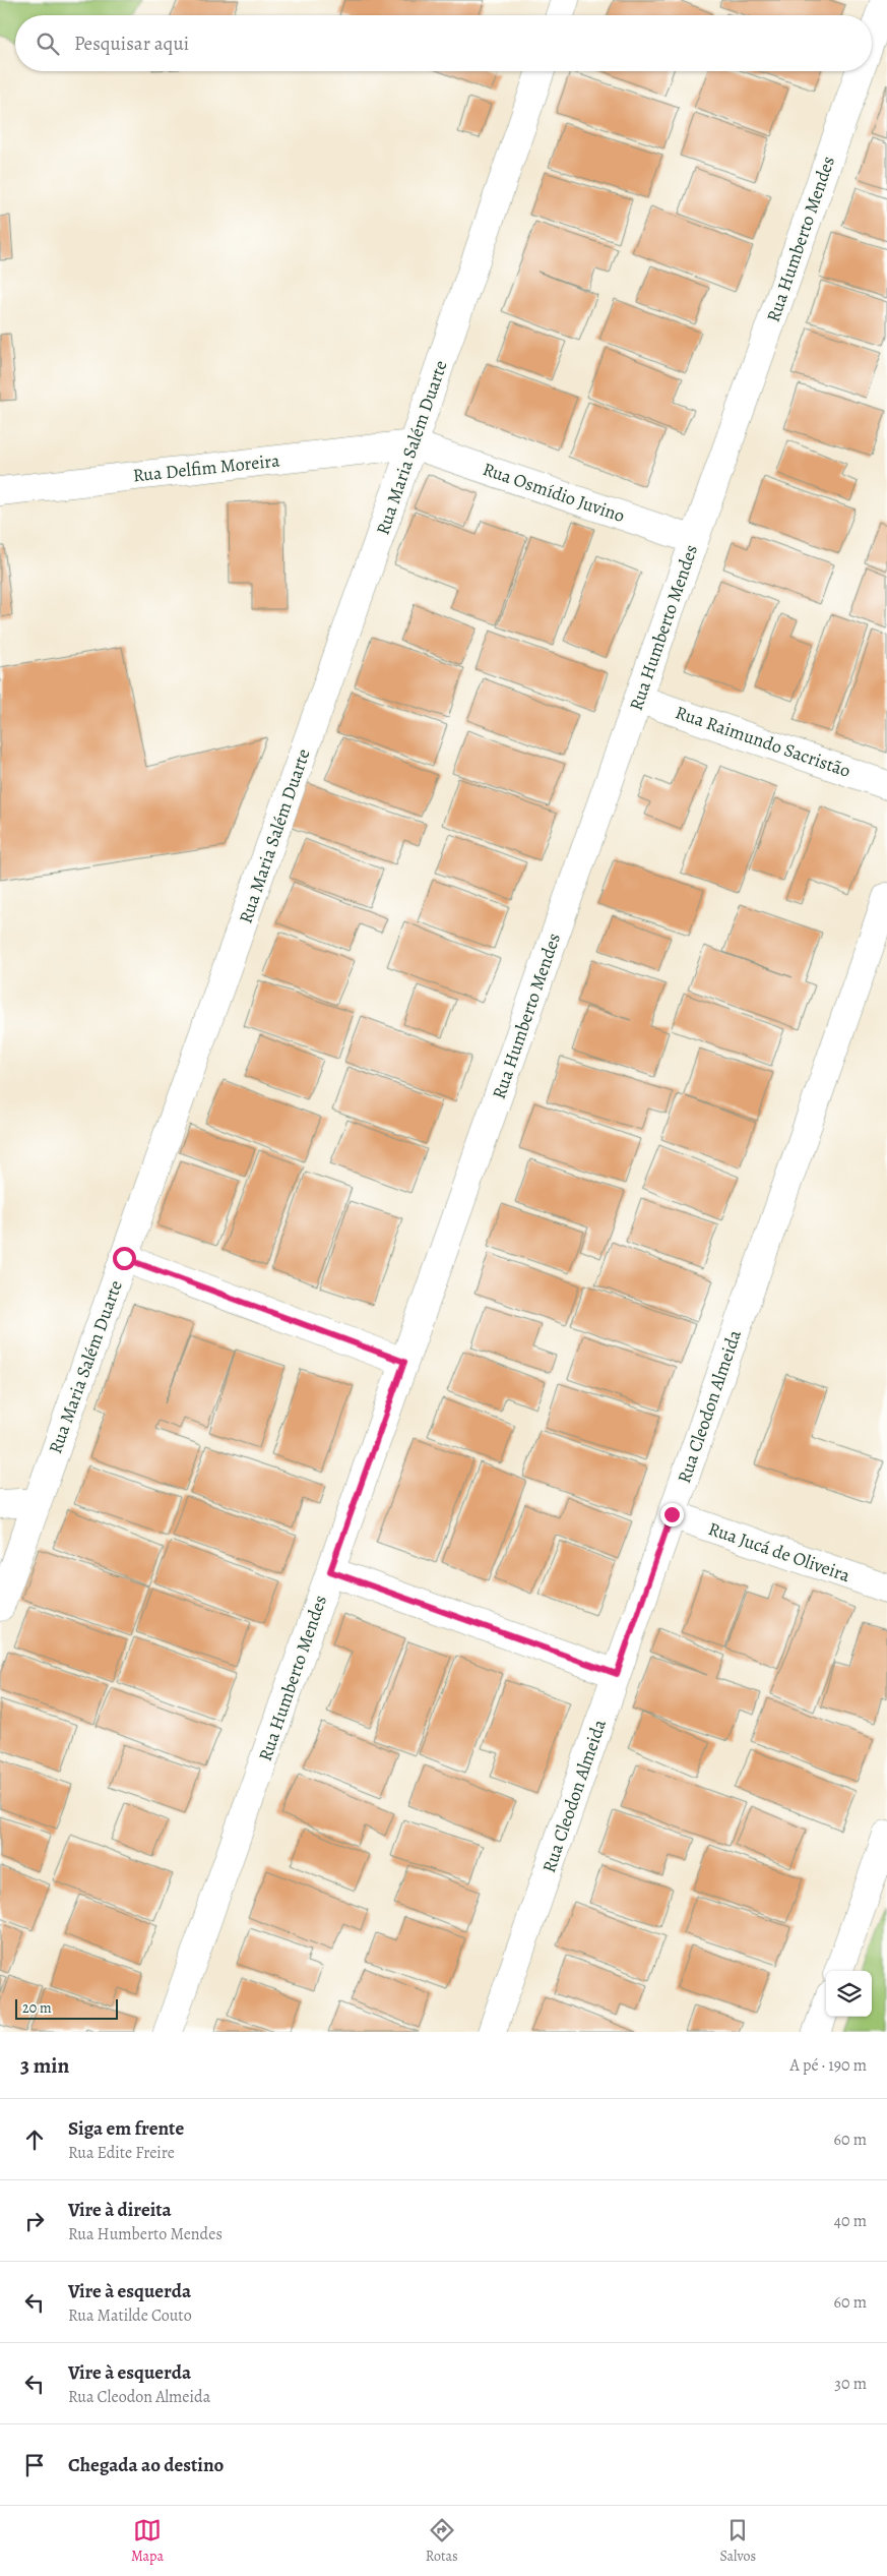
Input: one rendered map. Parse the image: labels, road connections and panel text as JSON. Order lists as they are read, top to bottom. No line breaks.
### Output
{"streets":{"street":["Rua Humberto Mendes","Rua Maria Salém Duarte","Rua Delfim Moreira","Rua Osmídio Juvino","Rua Raimundo Sacristão","Rua Cleodon Almeida","Rua Jucá de Oliveira"]},"crossings":[["Rua Humberto Mendes","Rua Osmídio Juvino"],["Rua Humberto Mendes","Rua Raimundo Sacristão"],["Rua Maria Salém Duarte","Rua Delfim Moreira"],["Rua Maria Salém Duarte","Rua Osmídio Juvino"],["Rua Delfim Moreira","Rua Osmídio Juvino"],["Rua Cleodon Almeida","Rua Jucá de Oliveira"]],"scale_bar":"20 m","page":{"search":"Pesquisar aqui","scale":"20 m","heading":["3 min","A pé · 190 m"],"list":[["Siga em frente","Rua Edite Freire","60 m"],["Vire à direita","Rua Humberto Mendes","40 m"],["Vire à esquerda","Rua Matilde Couto","60 m"],["Vire à esquerda","Rua Cleodon Almeida","30 m"],"Chegada ao destino"],"nav":["Mapa","Rotas","Salvos"]}}
